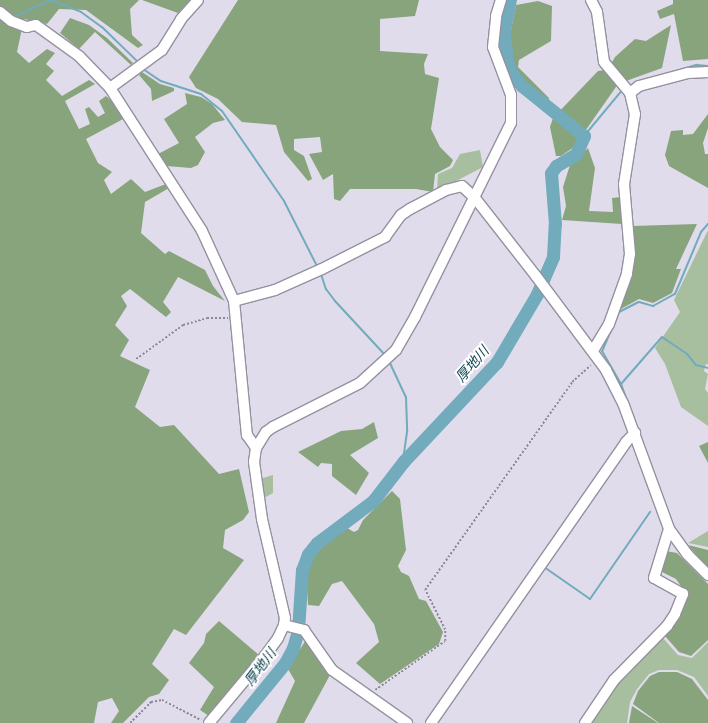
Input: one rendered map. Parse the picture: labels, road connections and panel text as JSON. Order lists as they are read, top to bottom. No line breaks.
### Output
{"water":["厚地川"]}
